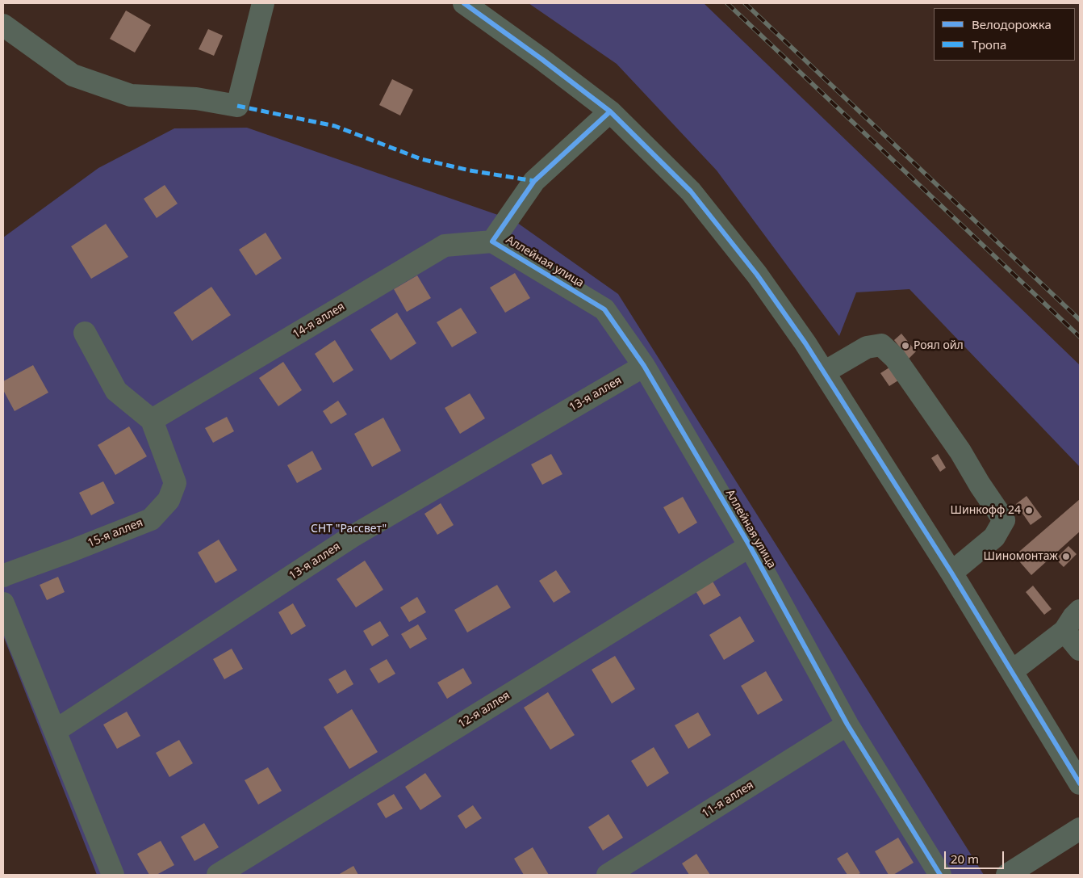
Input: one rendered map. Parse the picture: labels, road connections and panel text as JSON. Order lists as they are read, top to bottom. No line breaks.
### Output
{"streets":{"street":["Аллейная улица","14-я аллея","13-я аллея","15-я аллея","12-я аллея","11-я аллея"]},"crossings":[["Аллейная улица","14-я аллея"],["Аллейная улица","13-я аллея"],["Аллейная улица","12-я аллея"],["Аллейная улица","11-я аллея"],["14-я аллея","15-я аллея"]],"parks":["СНТ \"Рассвет\""],"places":["Роял ойл","Шинкофф 24","Шиномонтаж"],"legend":["Велодорожка","Тропа"],"scale_bar":"20 m"}
